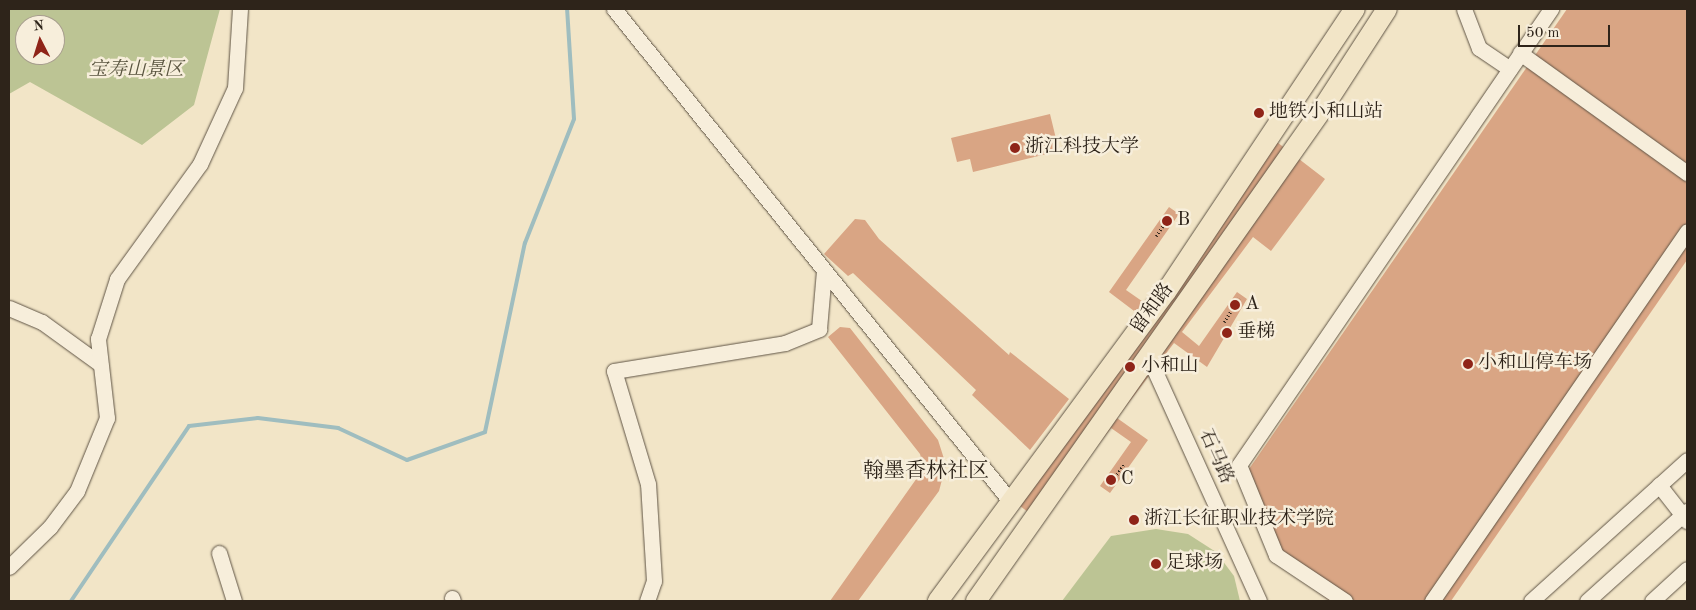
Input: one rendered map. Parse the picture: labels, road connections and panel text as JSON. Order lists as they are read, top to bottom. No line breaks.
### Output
{"streets":{"main road":["留和路"],"street":["石马路"]},"crossings":[["留和路","石马路"]],"districts":["翰墨香林社区"],"parks":["宝寿山景区"],"places":["地铁小和山站","浙江科技大学","B","A","垂梯","小和山停车场","小和山","C","浙江长征职业技术学院","足球场"],"scale_bar":"50 m","north":"top"}
